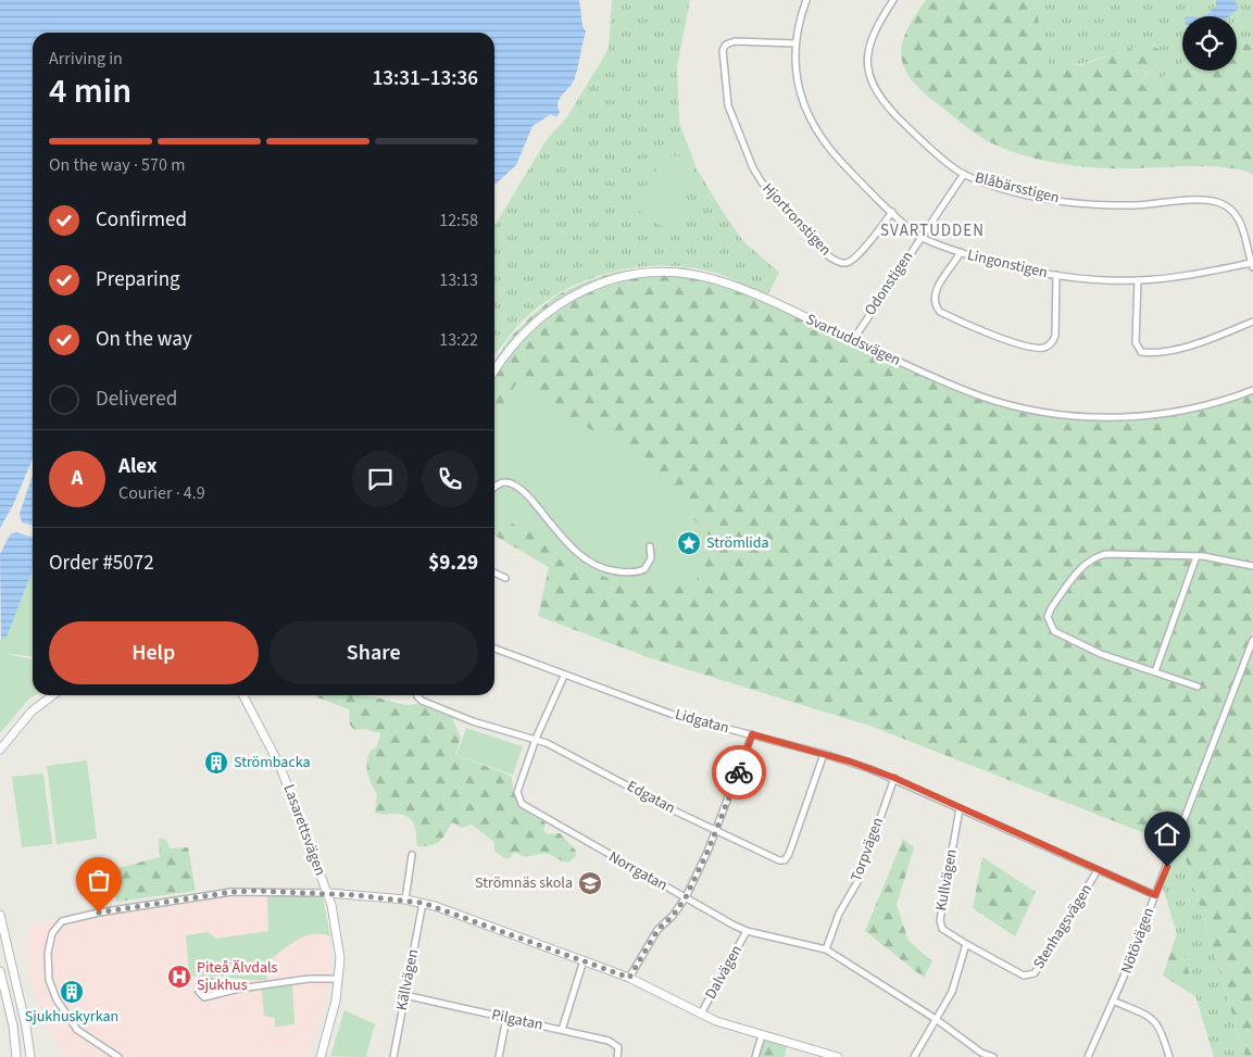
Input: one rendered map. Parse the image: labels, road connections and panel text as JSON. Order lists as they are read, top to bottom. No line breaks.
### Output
{"streets":{"street":["Blåbärsstigen","Hjortronstigen","Lingonstigen","Odonstigen","Svartuddsvägen","Lidgatan","Edgatan","Lasarettsvägen","Torpvägen","Norrgatan","Kullvägen","Stenhagsvägen","Nötövägen","Dalvägen","Källvägen","Pilgatan"]},"crossings":[["Blåbärsstigen","Lingonstigen"],["Blåbärsstigen","Odonstigen"],["Hjortronstigen","Lingonstigen"],["Lingonstigen","Odonstigen"],["Odonstigen","Svartuddsvägen"],["Lidgatan","Edgatan"],["Lidgatan","Torpvägen"],["Lidgatan","Norrgatan"],["Lidgatan","Kullvägen"],["Lidgatan","Stenhagsvägen"],["Lidgatan","Nötövägen"],["Edgatan","Norrgatan"],["Torpvägen","Norrgatan"],["Norrgatan","Dalvägen"],["Kullvägen","Stenhagsvägen"],["Källvägen","Pilgatan"]],"districts":["SVARTUDDEN"],"places":{"place":["Strömlida"],"building":["Strömbacka","Sjukhuskyrkan"],"school or university":["Strömnäs skola"],"hospital":["Piteå Älvdals Sjukhus"]},"page":{"heading":["4 min","Arriving in","13:31–13:36"],"panel":["Alex","Courier · 4.9","Order #5072","$9.29"],"bar":"On the way · 570 m","list":[["Confirmed","12:58"],["Preparing","13:13"],["On the way","13:22"],"Delivered"],"round":"A","buttons":["Help","Share"]}}
